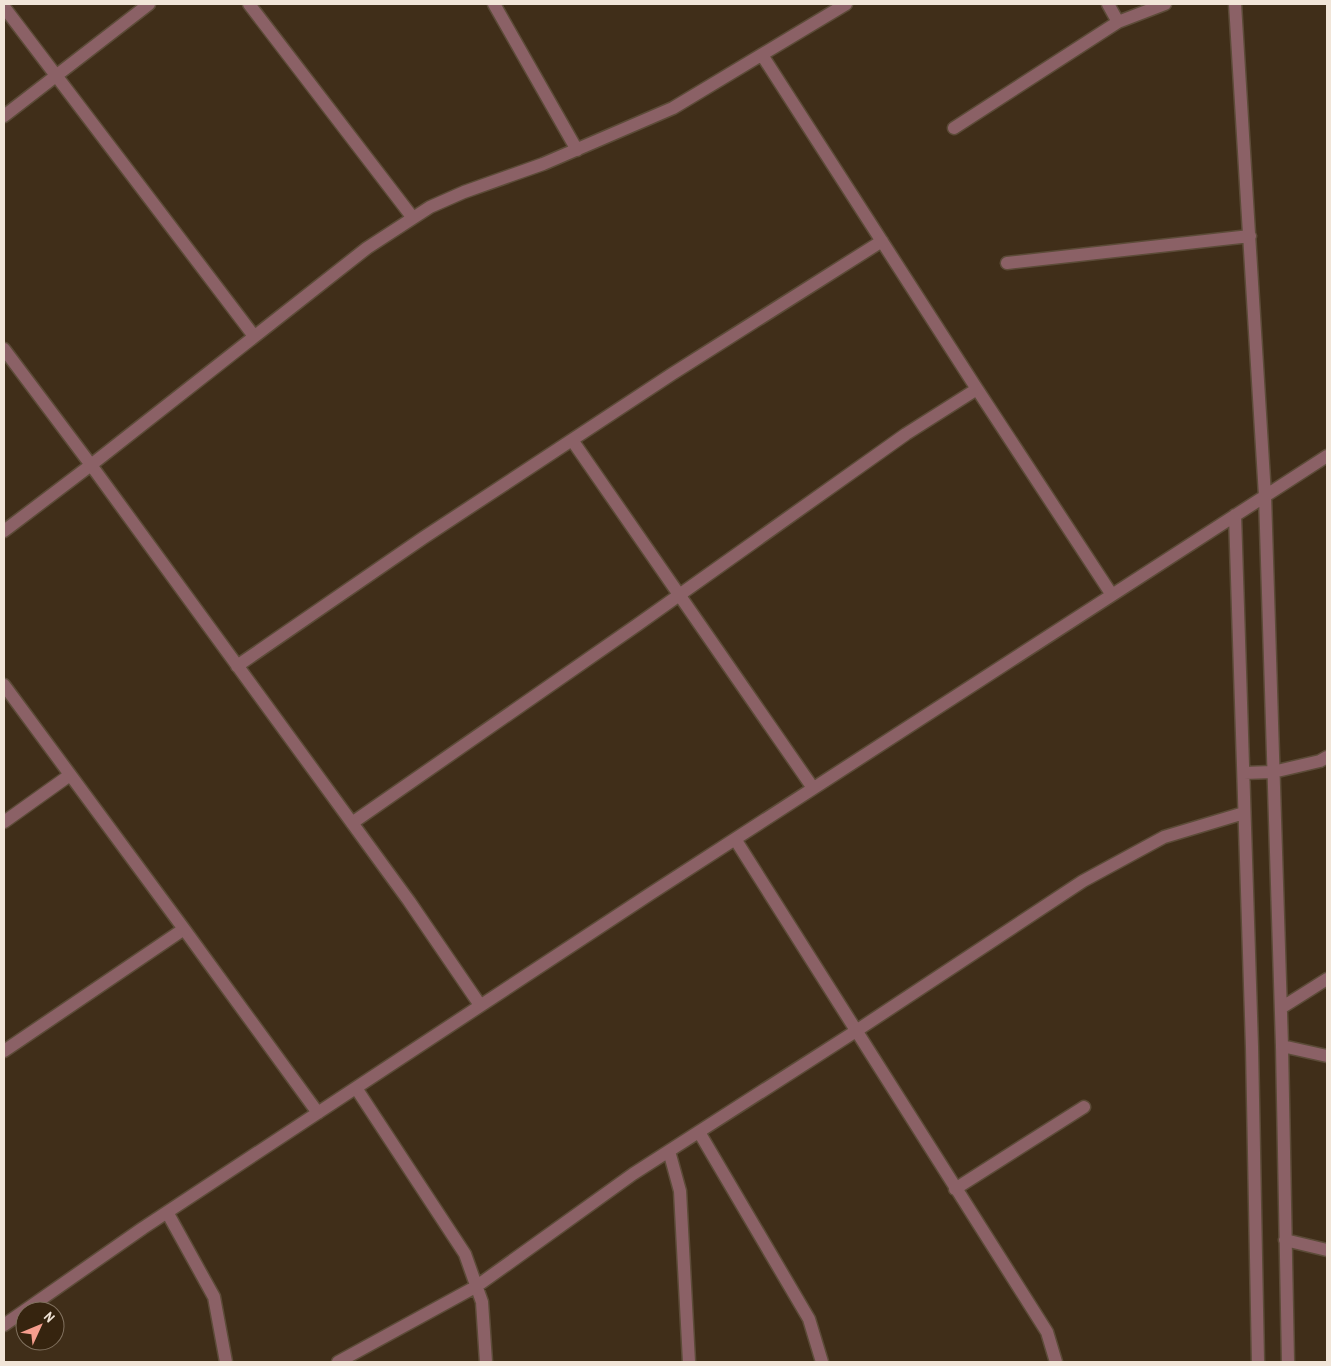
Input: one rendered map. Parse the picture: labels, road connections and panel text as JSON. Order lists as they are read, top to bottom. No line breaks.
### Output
{"north":"top right"}
